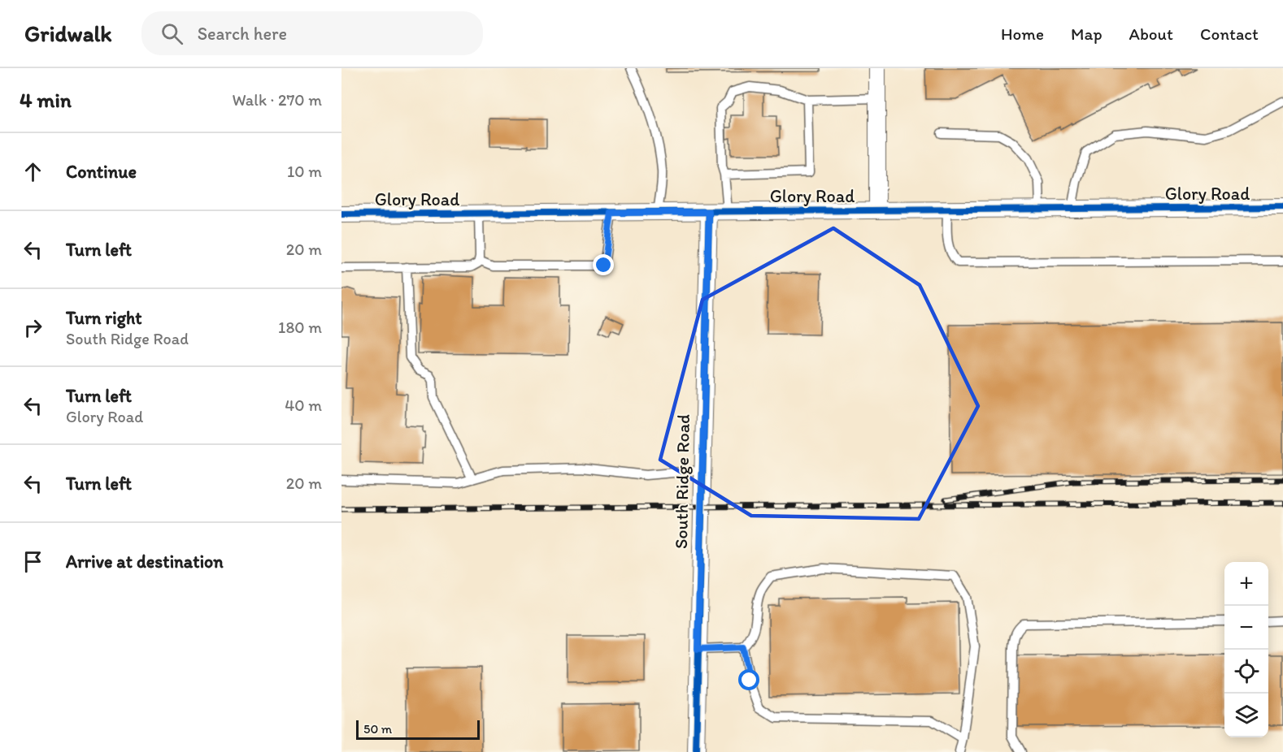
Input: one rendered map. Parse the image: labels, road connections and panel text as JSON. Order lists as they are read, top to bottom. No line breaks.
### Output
{"streets":{"street":["Glory Road","South Ridge Road"]},"crossings":[["Glory Road","South Ridge Road"]],"scale_bar":"50 m","page":{"header":"Gridwalk","search":"Search here","nav":["Home","Map","About","Contact"],"heading":["4 min","Walk · 270 m"],"list":[["Continue","10 m"],["Turn left","20 m"],["Turn right","South Ridge Road","180 m"],["Turn left","Glory Road","40 m"],["Turn left","20 m"],"Arrive at destination"],"map_buttons":["+","−"],"scale":"50 m"}}
